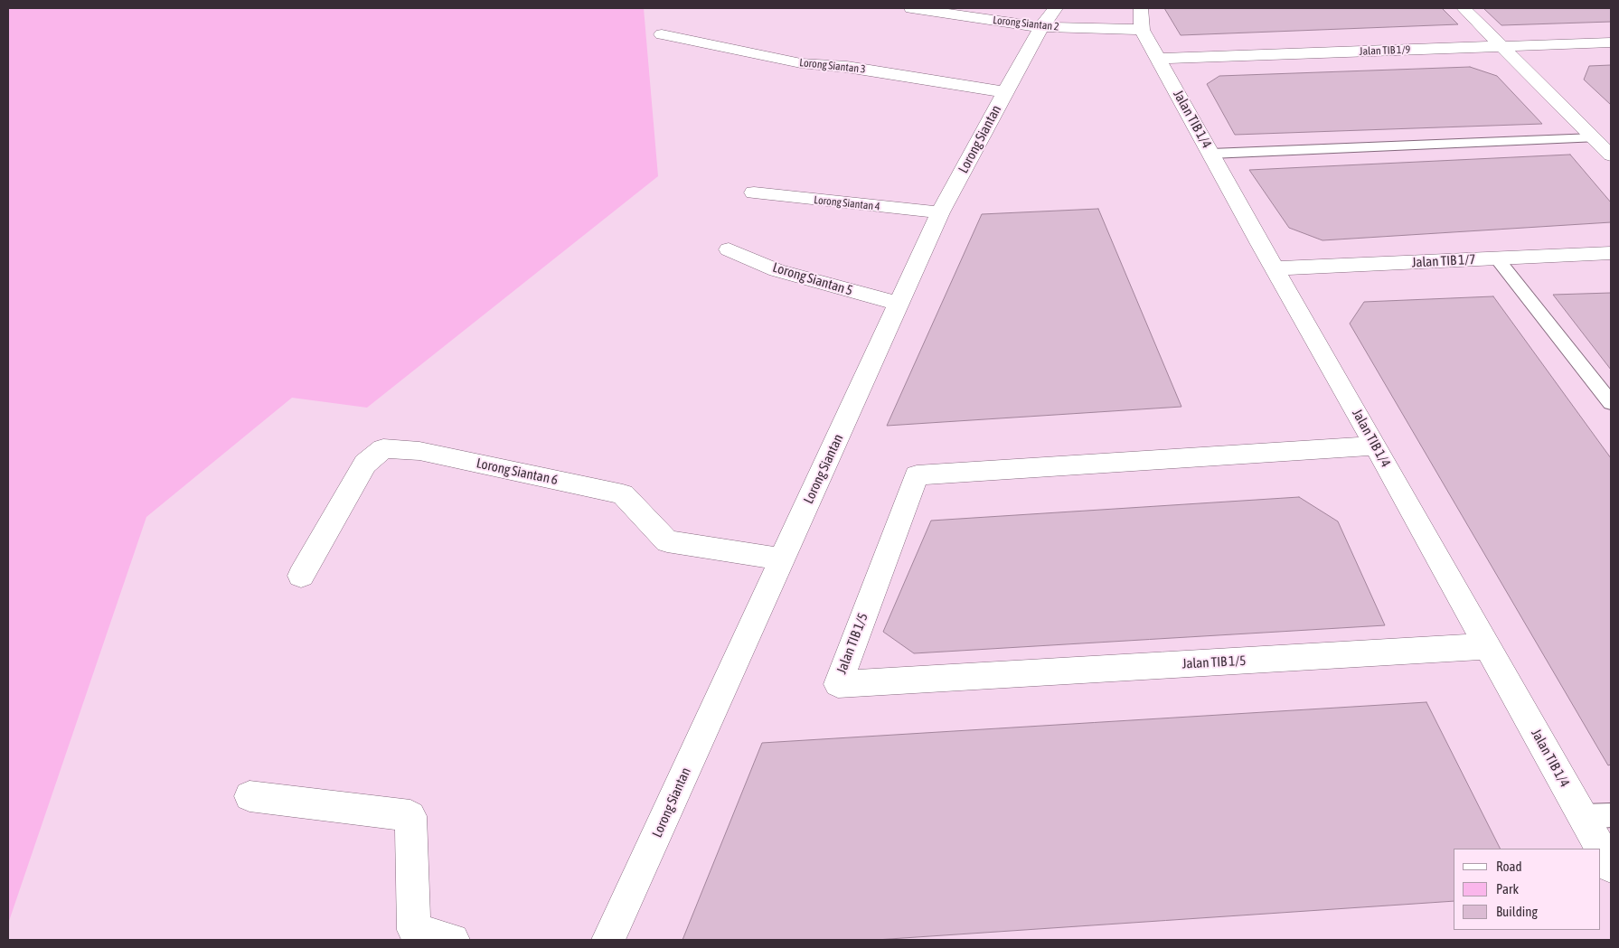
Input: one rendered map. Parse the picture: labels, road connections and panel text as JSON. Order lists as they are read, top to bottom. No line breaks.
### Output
{"streets":{"street":["Lorong Siantan 2","Jalan TIB 1/9","Lorong Siantan 3","Jalan TIB 1/4","Lorong Siantan","Lorong Siantan 4","Jalan TIB 1/7","Lorong Siantan 5","Lorong Siantan 6","Jalan TIB 1/5"]},"crossings":[["Lorong Siantan 2","Jalan TIB 1/4"],["Lorong Siantan 2","Lorong Siantan"],["Jalan TIB 1/9","Jalan TIB 1/4"],["Lorong Siantan 3","Lorong Siantan"],["Jalan TIB 1/4","Jalan TIB 1/7"],["Jalan TIB 1/4","Jalan TIB 1/5"],["Lorong Siantan","Lorong Siantan 4"],["Lorong Siantan","Lorong Siantan 5"],["Lorong Siantan","Lorong Siantan 6"]],"legend":["Road","Park","Building"]}
